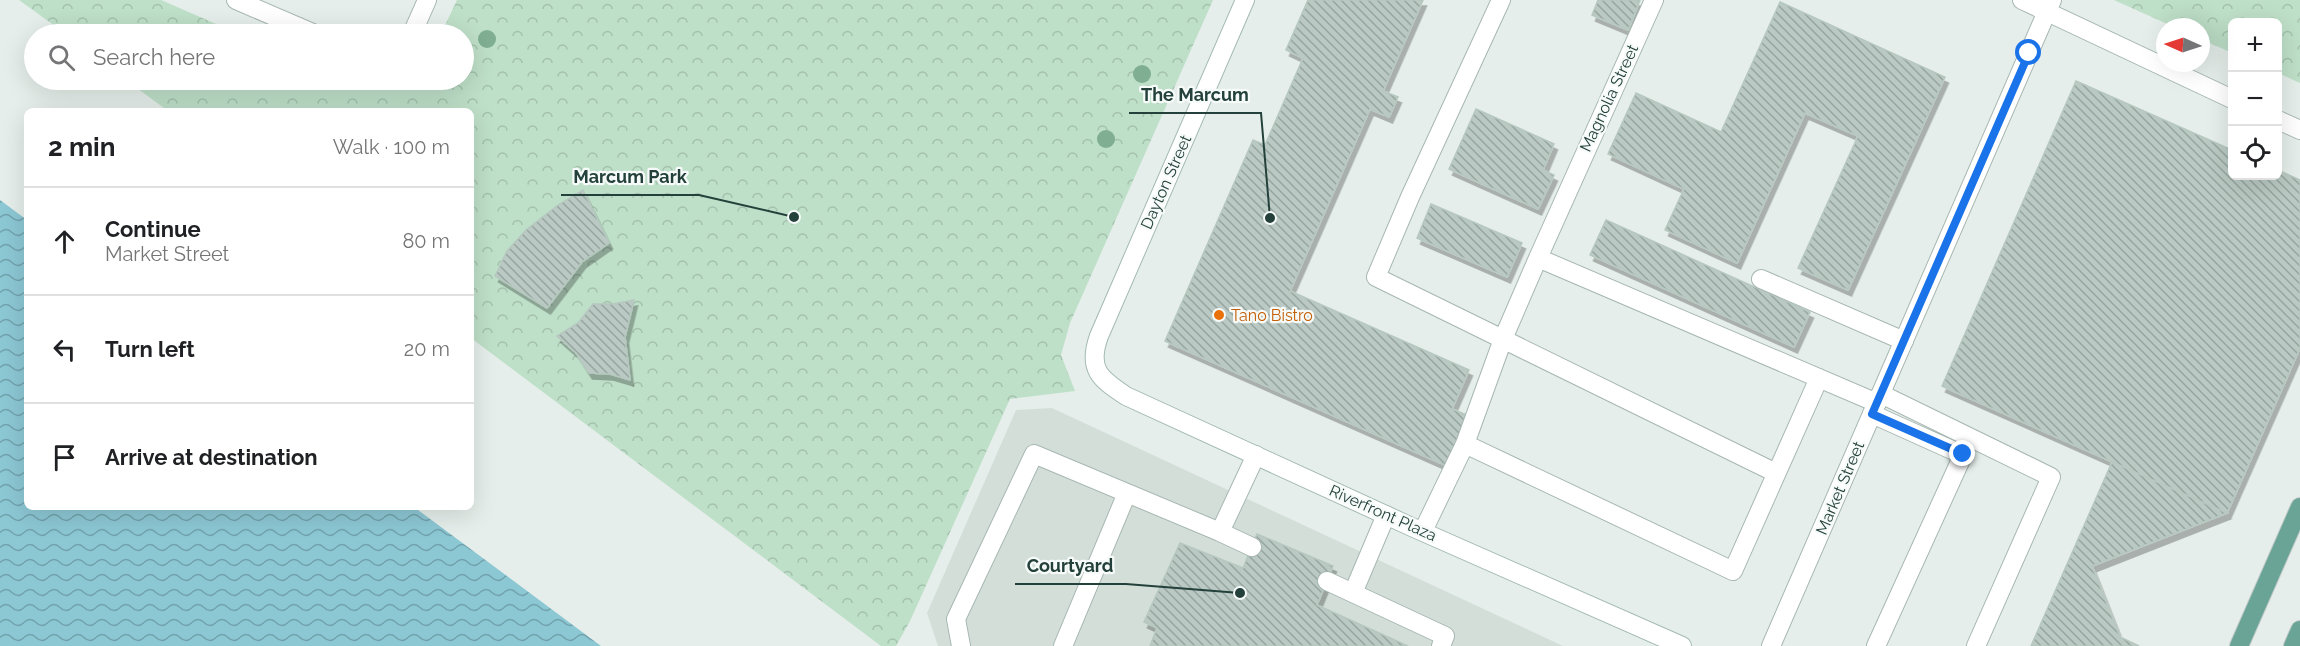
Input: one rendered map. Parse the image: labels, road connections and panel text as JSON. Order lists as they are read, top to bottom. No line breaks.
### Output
{"streets":{"street":["Magnolia Street","Dayton Street","Market Street","Riverfront Plaza"]},"crossings":[["Magnolia Street","Riverfront Plaza"],["Dayton Street","Riverfront Plaza"]],"places":["Marcum Park","The Marcum","Tano Bistro","Courtyard"],"north":"left","page":{"map_buttons":["+","−"],"search":"Search here","heading":["2 min","Walk · 100 m"],"list":[["Continue","Market Street","80 m"],["Turn left","20 m"],"Arrive at destination"]}}
